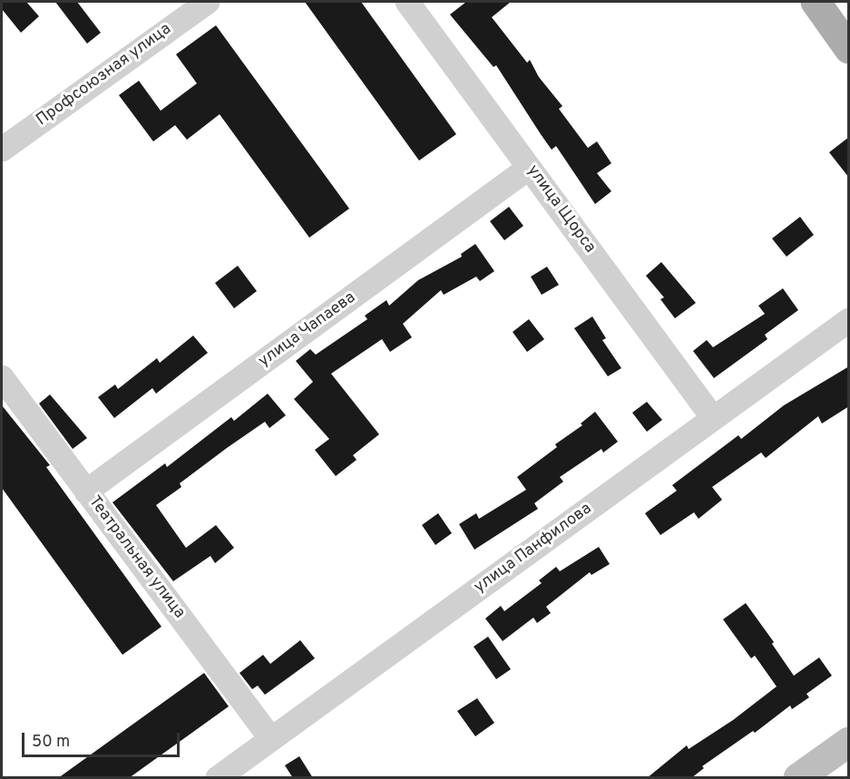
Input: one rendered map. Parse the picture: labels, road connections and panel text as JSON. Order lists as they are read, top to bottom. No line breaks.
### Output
{"streets":{"street":["Профсоюзная улица","улица Щорса","улица Чапаева","улица Панфилова","Театральная улица"]},"crossings":[["улица Щорса","улица Чапаева"],["улица Щорса","улица Панфилова"],["улица Чапаева","Театральная улица"],["улица Панфилова","Театральная улица"]],"scale_bar":"50 m"}
